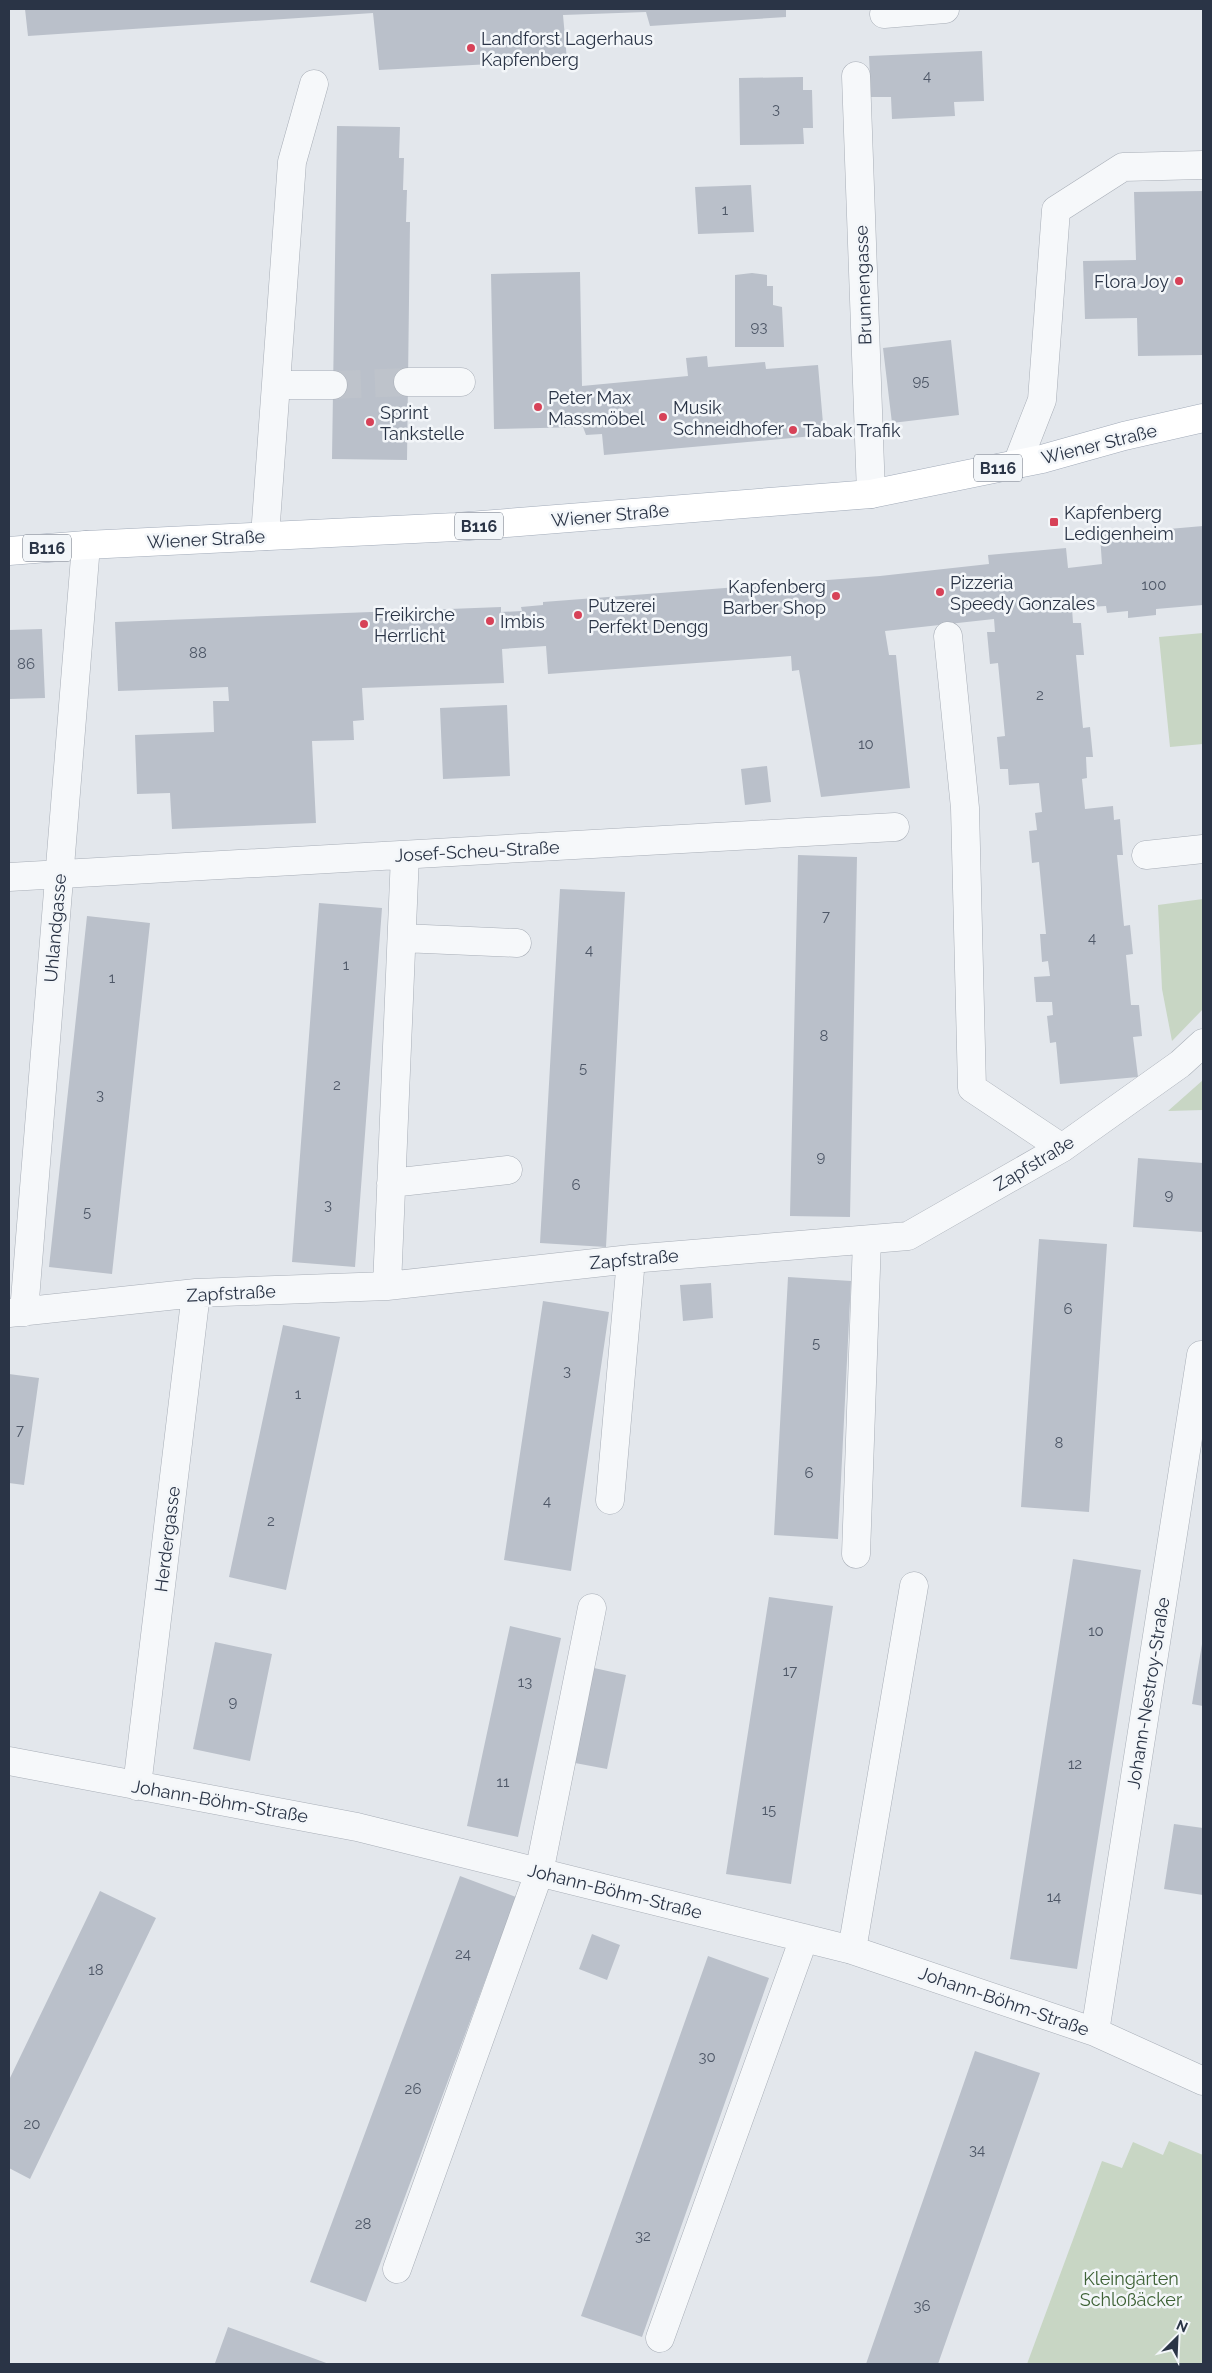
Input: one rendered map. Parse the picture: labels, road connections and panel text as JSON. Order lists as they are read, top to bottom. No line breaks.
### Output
{"streets":{"main road":["Wiener Straße","B116"],"street":["Brunnengasse","Josef-Scheu-Straße","Uhlandgasse","Zapfstraße","Herdergasse","Johann-Nestroy-Straße","Johann-Böhm-Straße"]},"crossings":[["Brunnengasse","Wiener Straße"],["Wiener Straße","Uhlandgasse"],["Josef-Scheu-Straße","Uhlandgasse"],["Uhlandgasse","Zapfstraße"],["Zapfstraße","Herdergasse"],["Herdergasse","Johann-Böhm-Straße"],["Johann-Nestroy-Straße","Johann-Böhm-Straße"]],"parks":["Kleingärten Schloßäcker"],"places":{"other":["Landforst Lagerhaus Kapfenberg","Flora Joy","Peter Max Massmöbel","Musik Schneidhofer","Sprint Tankstelle","Tabak Trafik","Pizzeria Speedy Gonzales","Kapfenberg Barber Shop","Putzerei Perfekt Dengg","Imbis","Freikirche Herrlicht"],"transit":["Kapfenberg Ledigenheim"]},"house_numbers":["4","3","1","93","95","100","88","86","2","10","7","4","4","1","1","8","5","2","3","9","6","9","3","5","6","5","3","1","7","8","6","4","2","10","17","13","9","12","11","15","14","24","18","30","26","20","34","28","32","36"],"north":"top right"}
